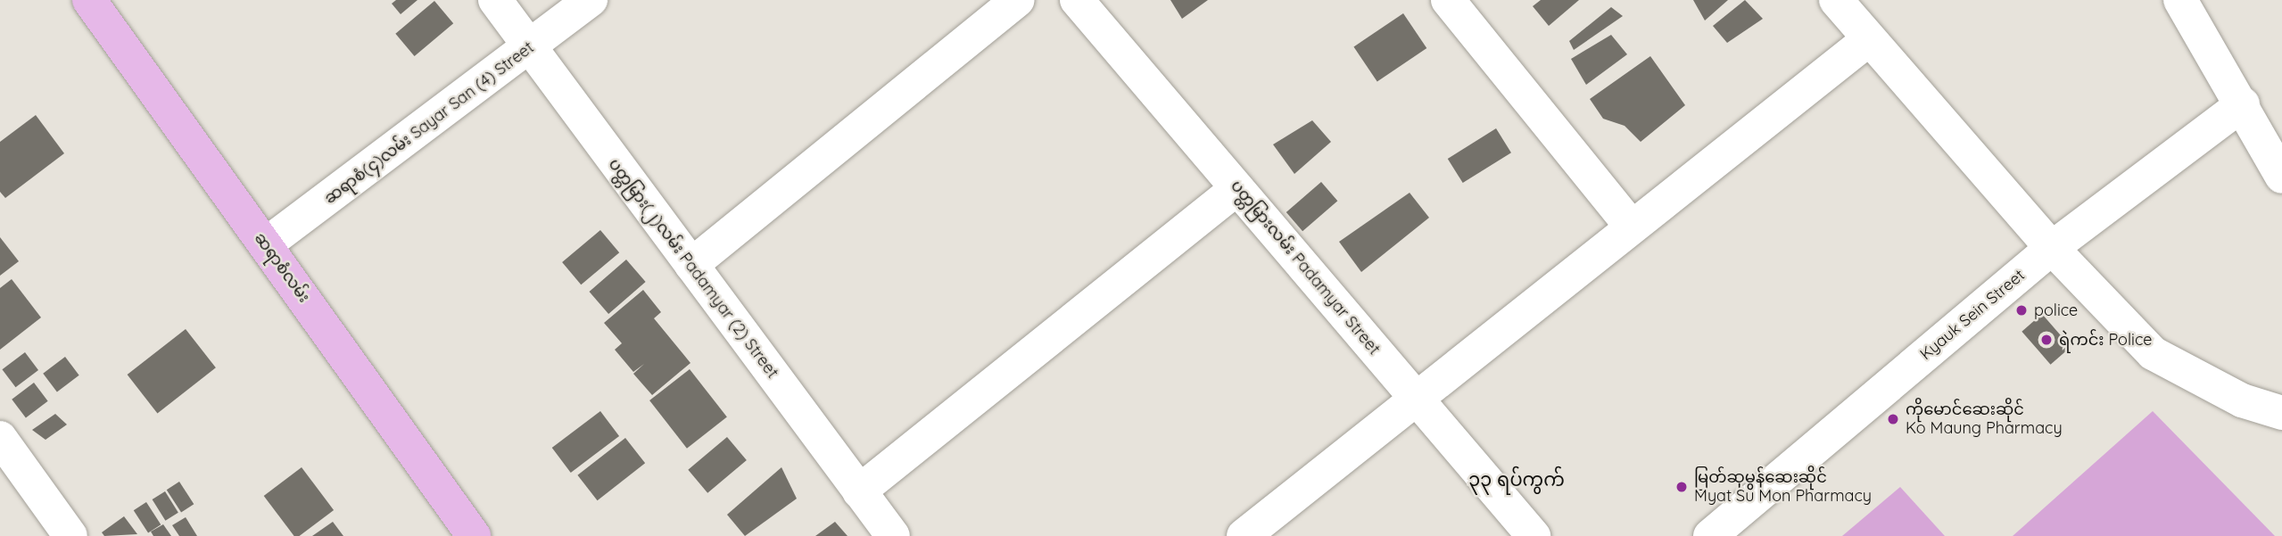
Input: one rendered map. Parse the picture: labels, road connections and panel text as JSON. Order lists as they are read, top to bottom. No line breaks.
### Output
{"streets":{"main road":["ဆရာစံလမ်း"],"street":["ဆရာစံ(၄)လမ်း Sayar San (4) Street","ပတ္တမြားလမ်း Padamyar Street","ပတ္တမြား(၂)လမ်း Padamyar (2) Street","Kyauk Sein Street"]},"crossings":[["ဆရာစံ(၄)လမ်း Sayar San (4) Street","ဆရာစံလမ်း"],["ဆရာစံ(၄)လမ်း Sayar San (4) Street","ပတ္တမြား(၂)လမ်း Padamyar (2) Street"]],"districts":["၃၃ ရပ်ကွက်"],"places":["police","ရဲကင်း Police","ကိုမောင်ဆေးဆိုင် Ko Maung Pharmacy","မြတ်ဆုမွန်ဆေးဆိုင် Myat Su Mon Pharmacy"]}
